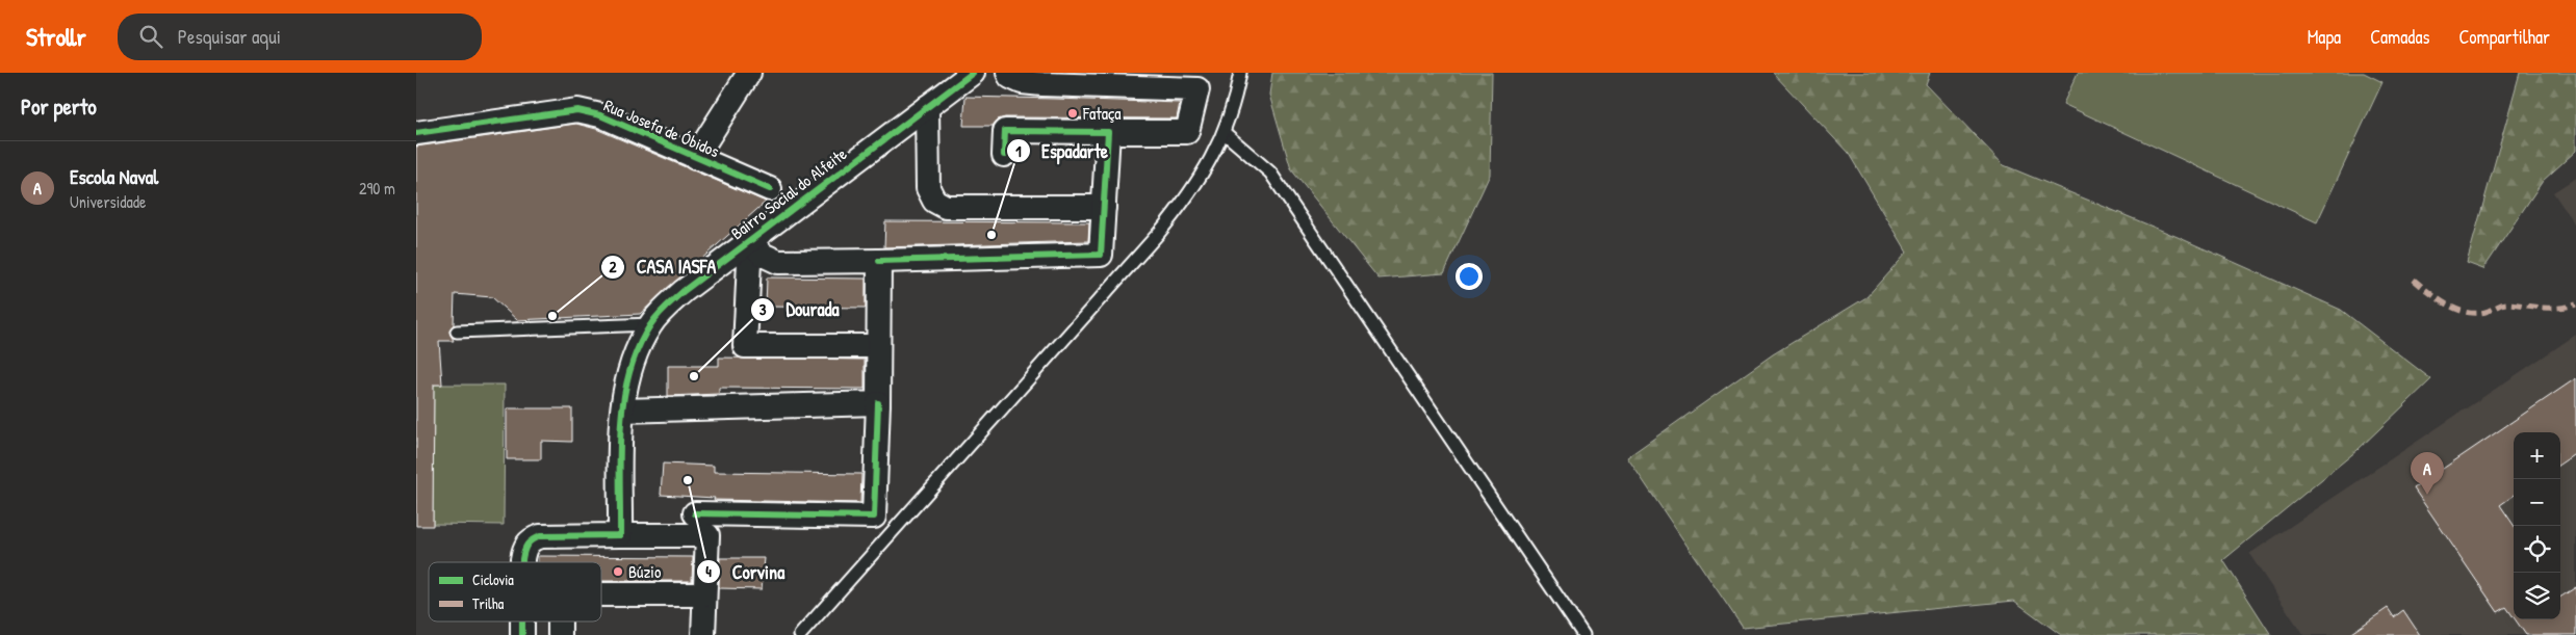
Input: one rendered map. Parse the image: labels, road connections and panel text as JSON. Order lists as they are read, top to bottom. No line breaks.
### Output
{"streets":{"street":["Rua Josefa de Óbidos","Bairro Social do Alfeite"]},"places":["Fataça","Espadarte","CASA IASFA","Dourada","Corvina","Búzio"],"legend":["Ciclovia","Trilha"],"page":{"header":"Strollr","search":"Pesquisar aqui","nav":["Mapa","Camadas","Compartilhar"],"heading":"Por perto","list":[{"mark":"A","name":"Escola Naval","note":"Universidade","value":"290 m"}],"map_buttons":["+","−"],"pins":"A"}}
